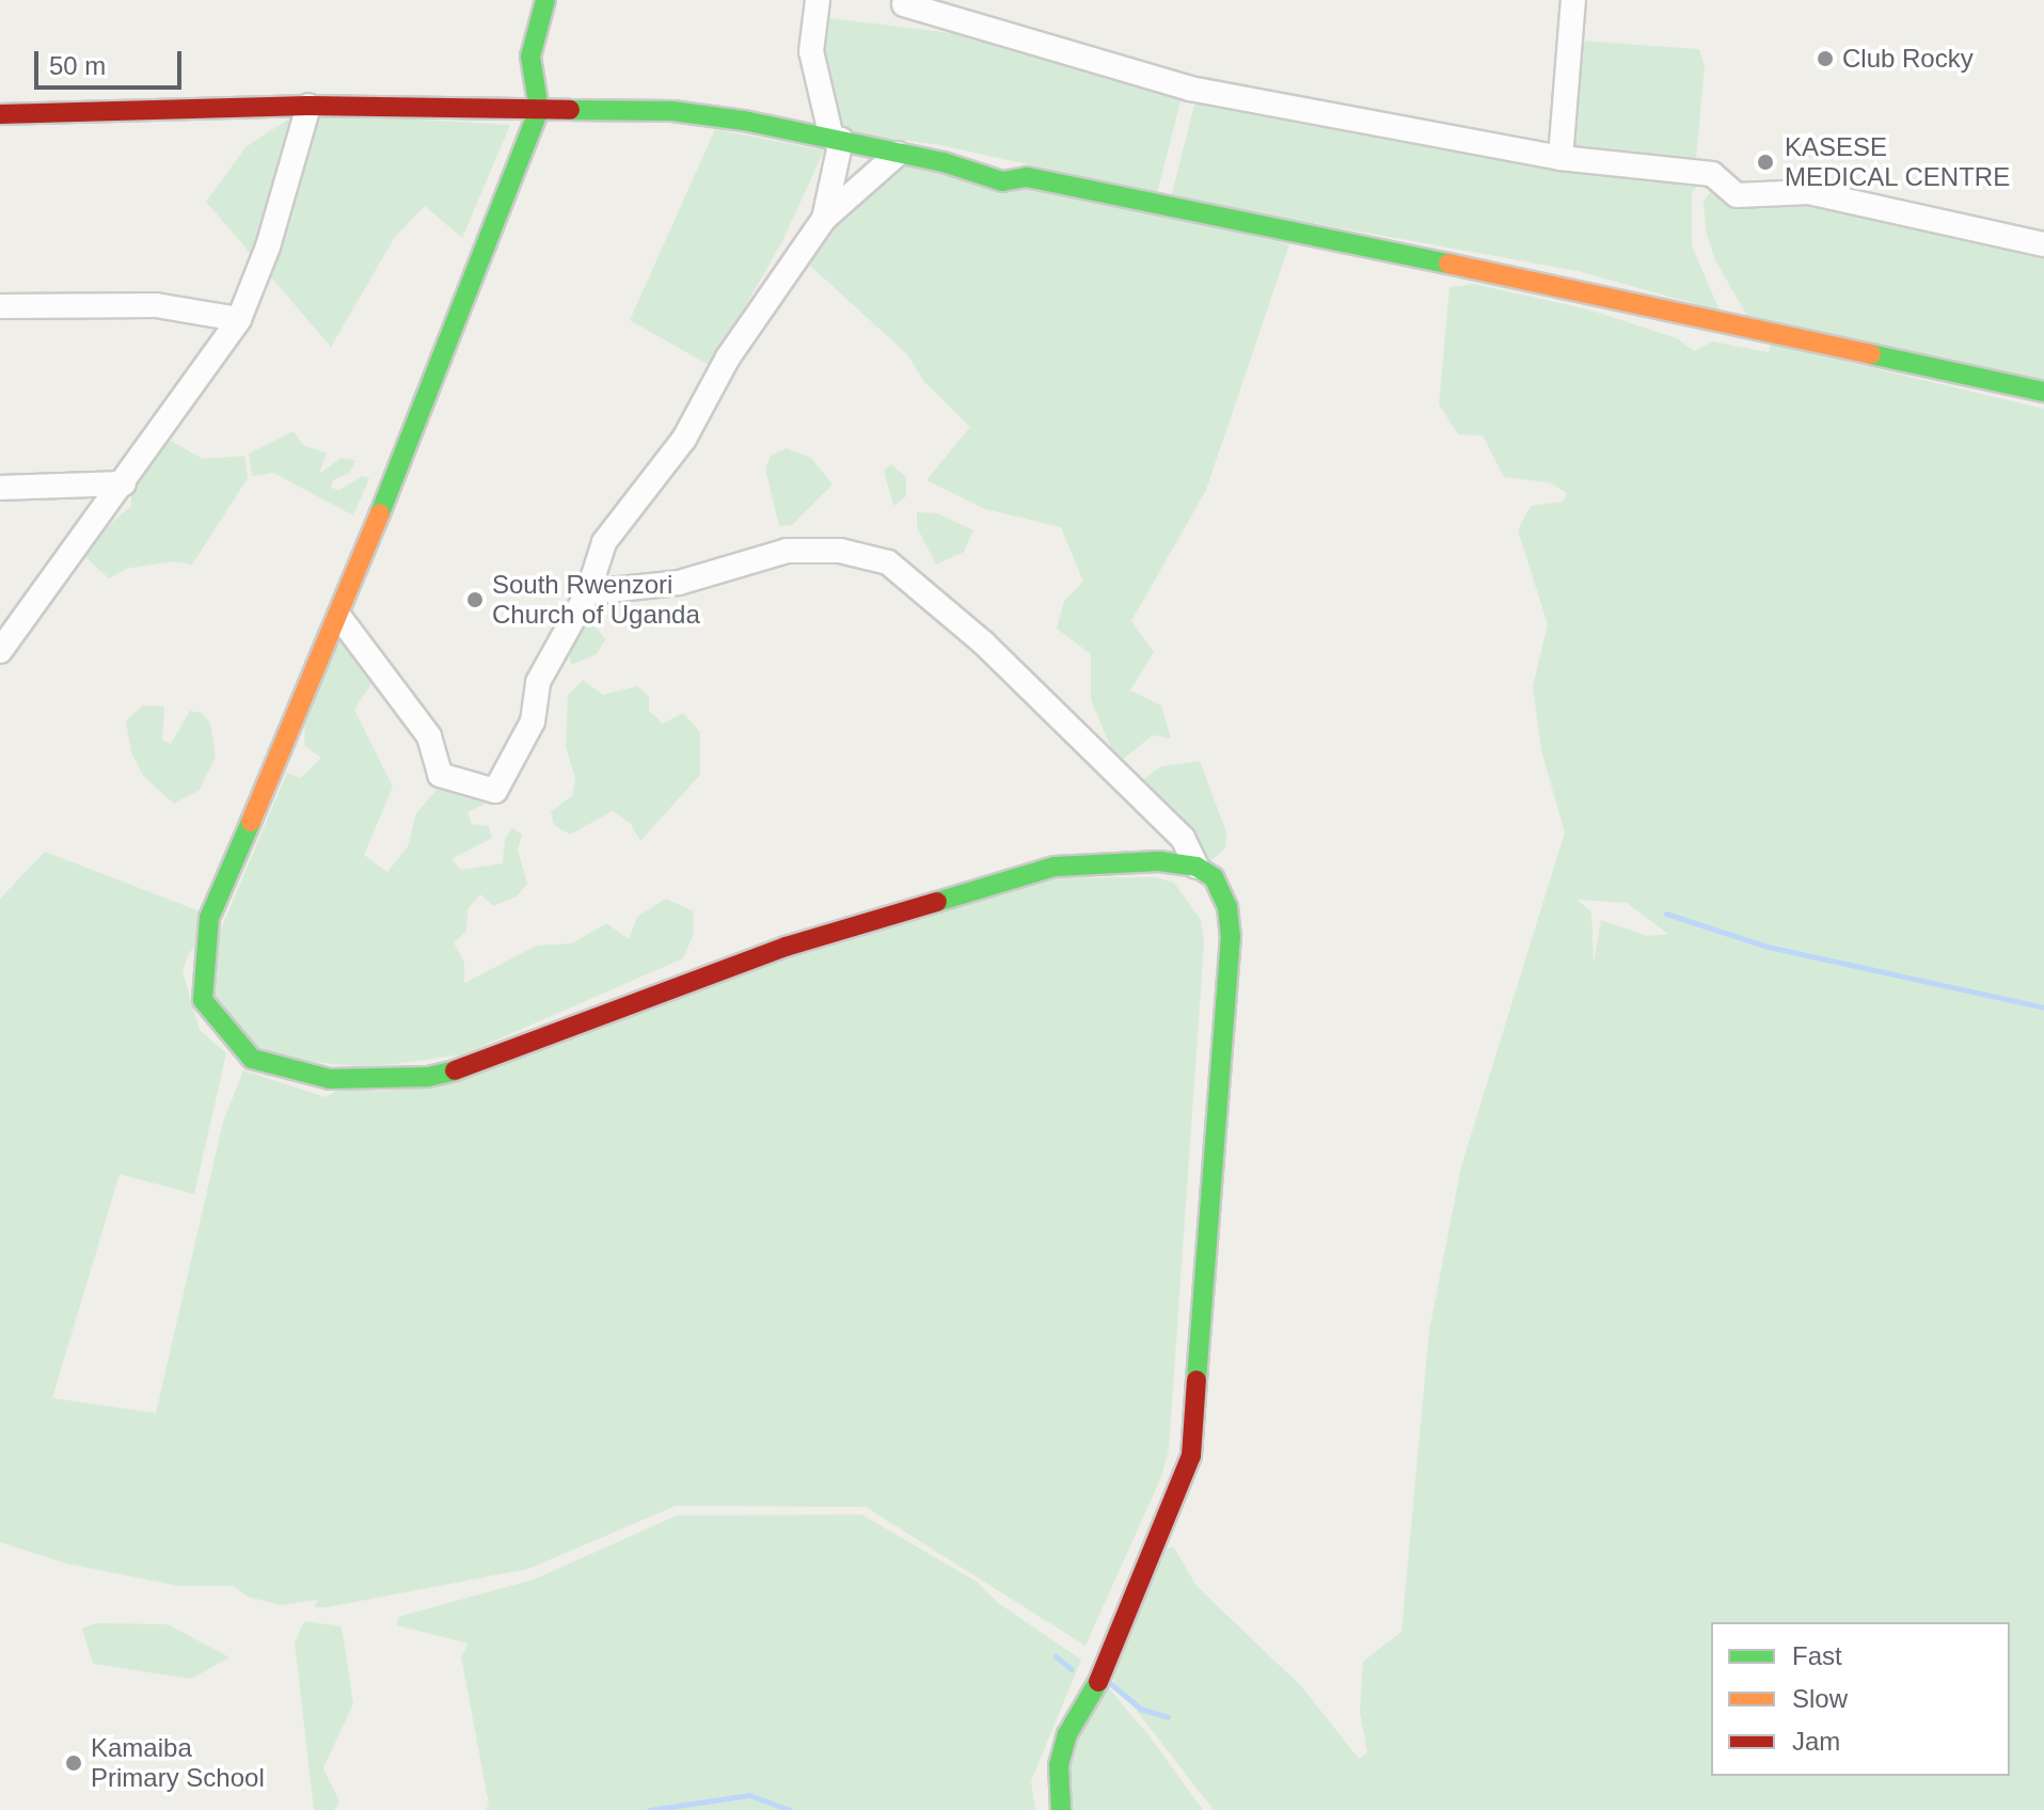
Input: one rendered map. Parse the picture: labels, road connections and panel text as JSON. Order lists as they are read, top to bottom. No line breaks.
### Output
{"places":["Club Rocky","KASESE MEDICAL CENTRE","South Rwenzori Church of Uganda","Kamaiba Primary School"],"legend":["Fast","Slow","Jam"],"scale_bar":"50 m"}
